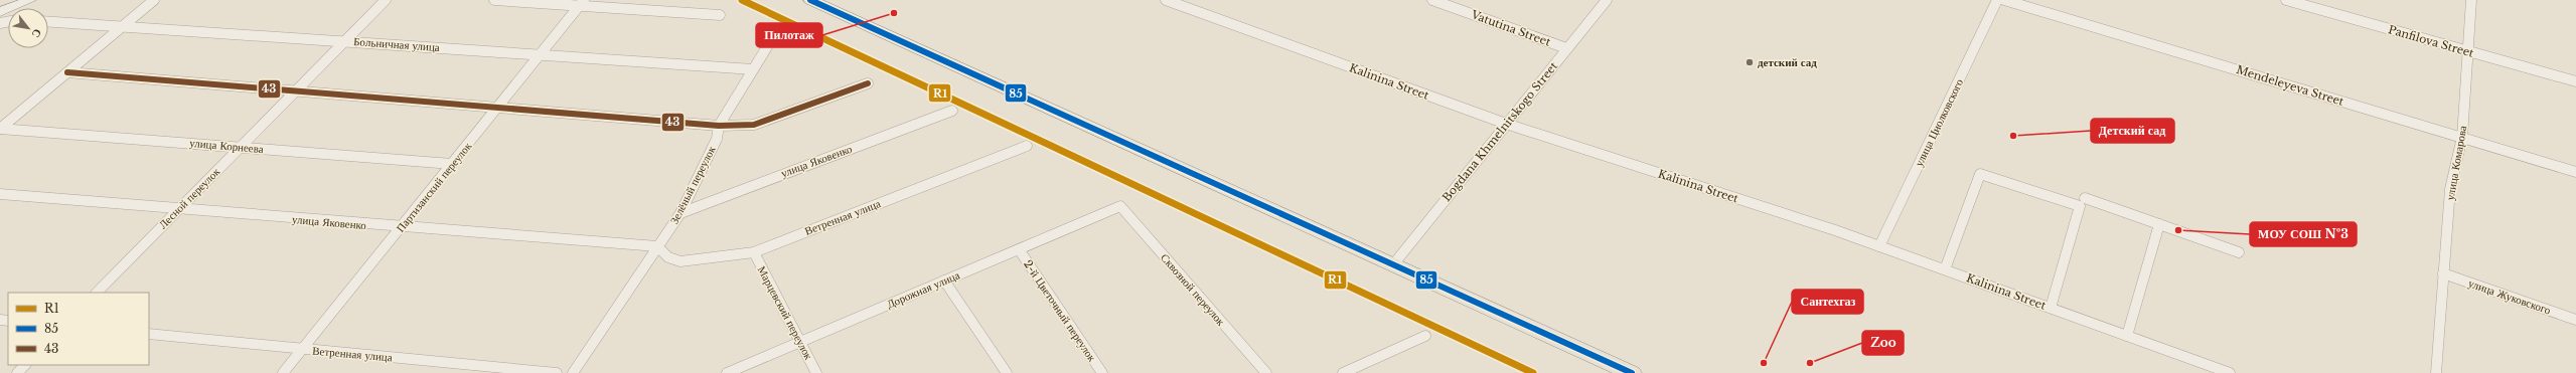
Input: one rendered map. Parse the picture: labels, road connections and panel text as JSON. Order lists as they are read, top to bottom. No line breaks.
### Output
{"streets":{"street":["Vatutina Street","Panfilova Street","Больничная улица","Kalinina Street","Mendeleyeva Street","улица Циолковского","Bogdana Khmelnitskogo Street","улица Корнеева","улица Яковенко","улица Комарова","Зелёный переулок","Партизанский переулок","Лесной переулок","Ветренная улица","Дорожная улица","Сквозной переулок","улица Жуковского","2-й Цветочный переулок","Марцевский переулок"]},"crossings":[["Vatutina Street","Bogdana Khmelnitskogo Street"],["Panfilova Street","улица Комарова"],["Больничная улица","Зелёный переулок"],["Больничная улица","Партизанский переулок"],["Больничная улица","Лесной переулок"],["Kalinina Street","улица Циолковского"],["Kalinina Street","Bogdana Khmelnitskogo Street"],["Mendeleyeva Street","улица Комарова"],["улица Корнеева","Партизанский переулок"],["улица Корнеева","Лесной переулок"],["улица Яковенко","Зелёный переулок"],["улица Яковенко","Партизанский переулок"],["улица Яковенко","Лесной переулок"],["улица Яковенко","Ветренная улица"],["улица Комарова","улица Жуковского"],["Зелёный переулок","Ветренная улица"],["Партизанский переулок","Ветренная улица"],["Ветренная улица","Марцевский переулок"],["Дорожная улица","Сквозной переулок"],["Дорожная улица","2-й Цветочный переулок"],["Дорожная улица","Марцевский переулок"]],"places":["Пилотаж","детский сад","Детский сад","МОУ СОШ №3","Сантехгаз","Zoo"],"lines":["transit line R1","transit line 85","transit line 43"],"legend":["R1","85","43"],"north":"bottom right"}
